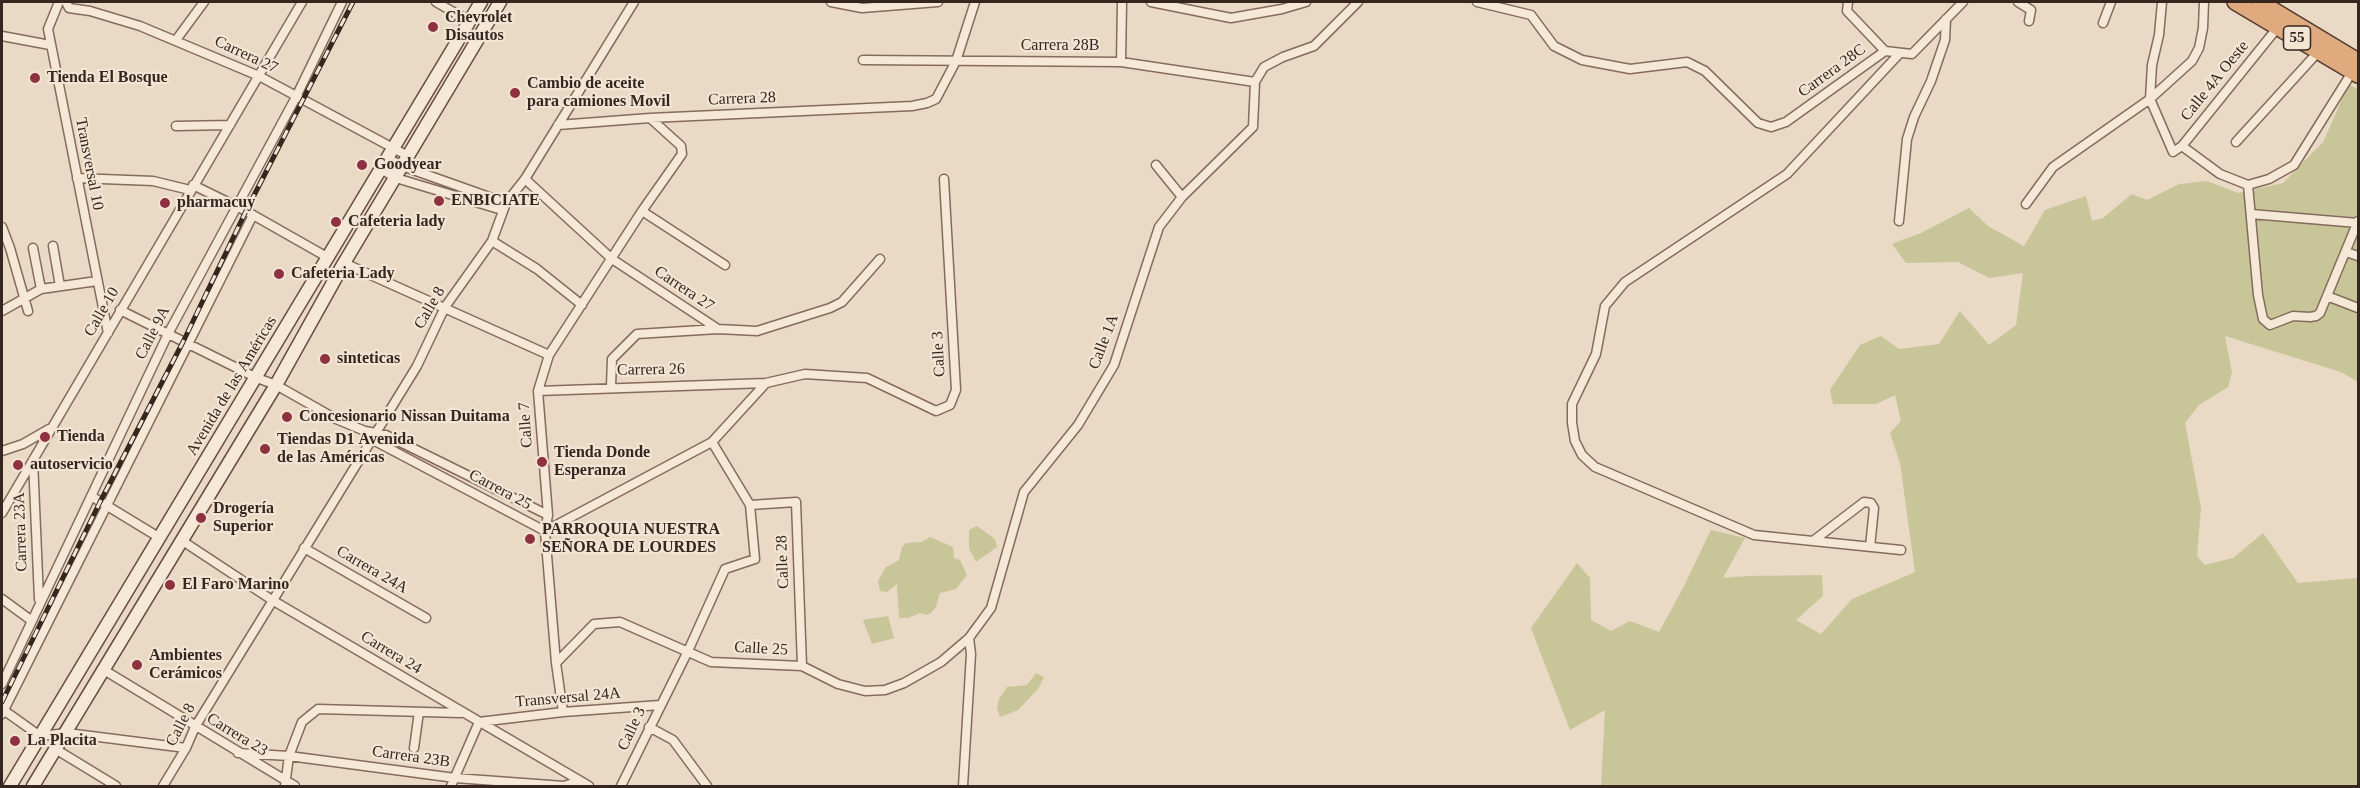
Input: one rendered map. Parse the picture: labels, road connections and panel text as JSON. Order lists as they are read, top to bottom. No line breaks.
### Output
{"streets":{"highway":["55"],"main road":["Avenida de las Américas"],"street":["Carrera 28B","Carrera 27","Carrera 28C","Calle 4A Oeste","Carrera 28","Transversal 10","Calle 8","Calle 10","Calle 9A","Calle 1A","Calle 3","Carrera 26","Calle 7","Carrera 25","Carrera 23A","Calle 28","Carrera 24A","Calle 25","Carrera 24","Transversal 24A","Carrera 23","Carrera 23B"]},"crossings":[["55","Calle 4A Oeste"],["Carrera 28B","Carrera 28"],["Carrera 28B","Calle 1A"],["Carrera 27","Calle 8"],["Carrera 27","Calle 10"],["Carrera 27","Calle 9A"],["Carrera 27","Carrera 26"],["Carrera 27","Avenida de las Américas"],["Carrera 27","Calle 7"],["Carrera 28","Calle 8"],["Carrera 28","Calle 7"],["Transversal 10","Calle 10"],["Calle 8","Carrera 25"],["Calle 8","Carrera 24A"],["Calle 8","Carrera 24"],["Calle 8","Carrera 23"],["Calle 10","Carrera 25"],["Calle 10","Carrera 23A"],["Calle 9A","Carrera 25"],["Calle 9A","Carrera 23A"],["Calle 1A","Calle 25"],["Calle 3","Carrera 26"],["Calle 3","Calle 28"],["Calle 3","Calle 25"],["Calle 3","Transversal 24A"],["Carrera 26","Calle 7"],["Avenida de las Américas","Carrera 25"],["Calle 7","Carrera 25"],["Calle 7","Calle 25"],["Calle 7","Transversal 24A"],["Calle 28","Calle 25"],["Carrera 24","Transversal 24A"],["Carrera 24","Carrera 23B"],["Carrera 23","Carrera 23B"]],"places":["Chevrolet Disautos","Tienda El Bosque","Cambio de aceite para camiones Movil","Goodyear","ENBICIATE","pharmacuy","Cafeteria lady","Cafeteria Lady","sinteticas","Concesionario Nissan Duitama","Tienda","Tiendas D1 Avenida de las Américas","Tienda Donde Esperanza","autoservicio","Drogería Superior","PARROQUIA NUESTRA SEÑORA DE LOURDES","El Faro Marino","Ambientes Cerámicos","La Placita"]}
